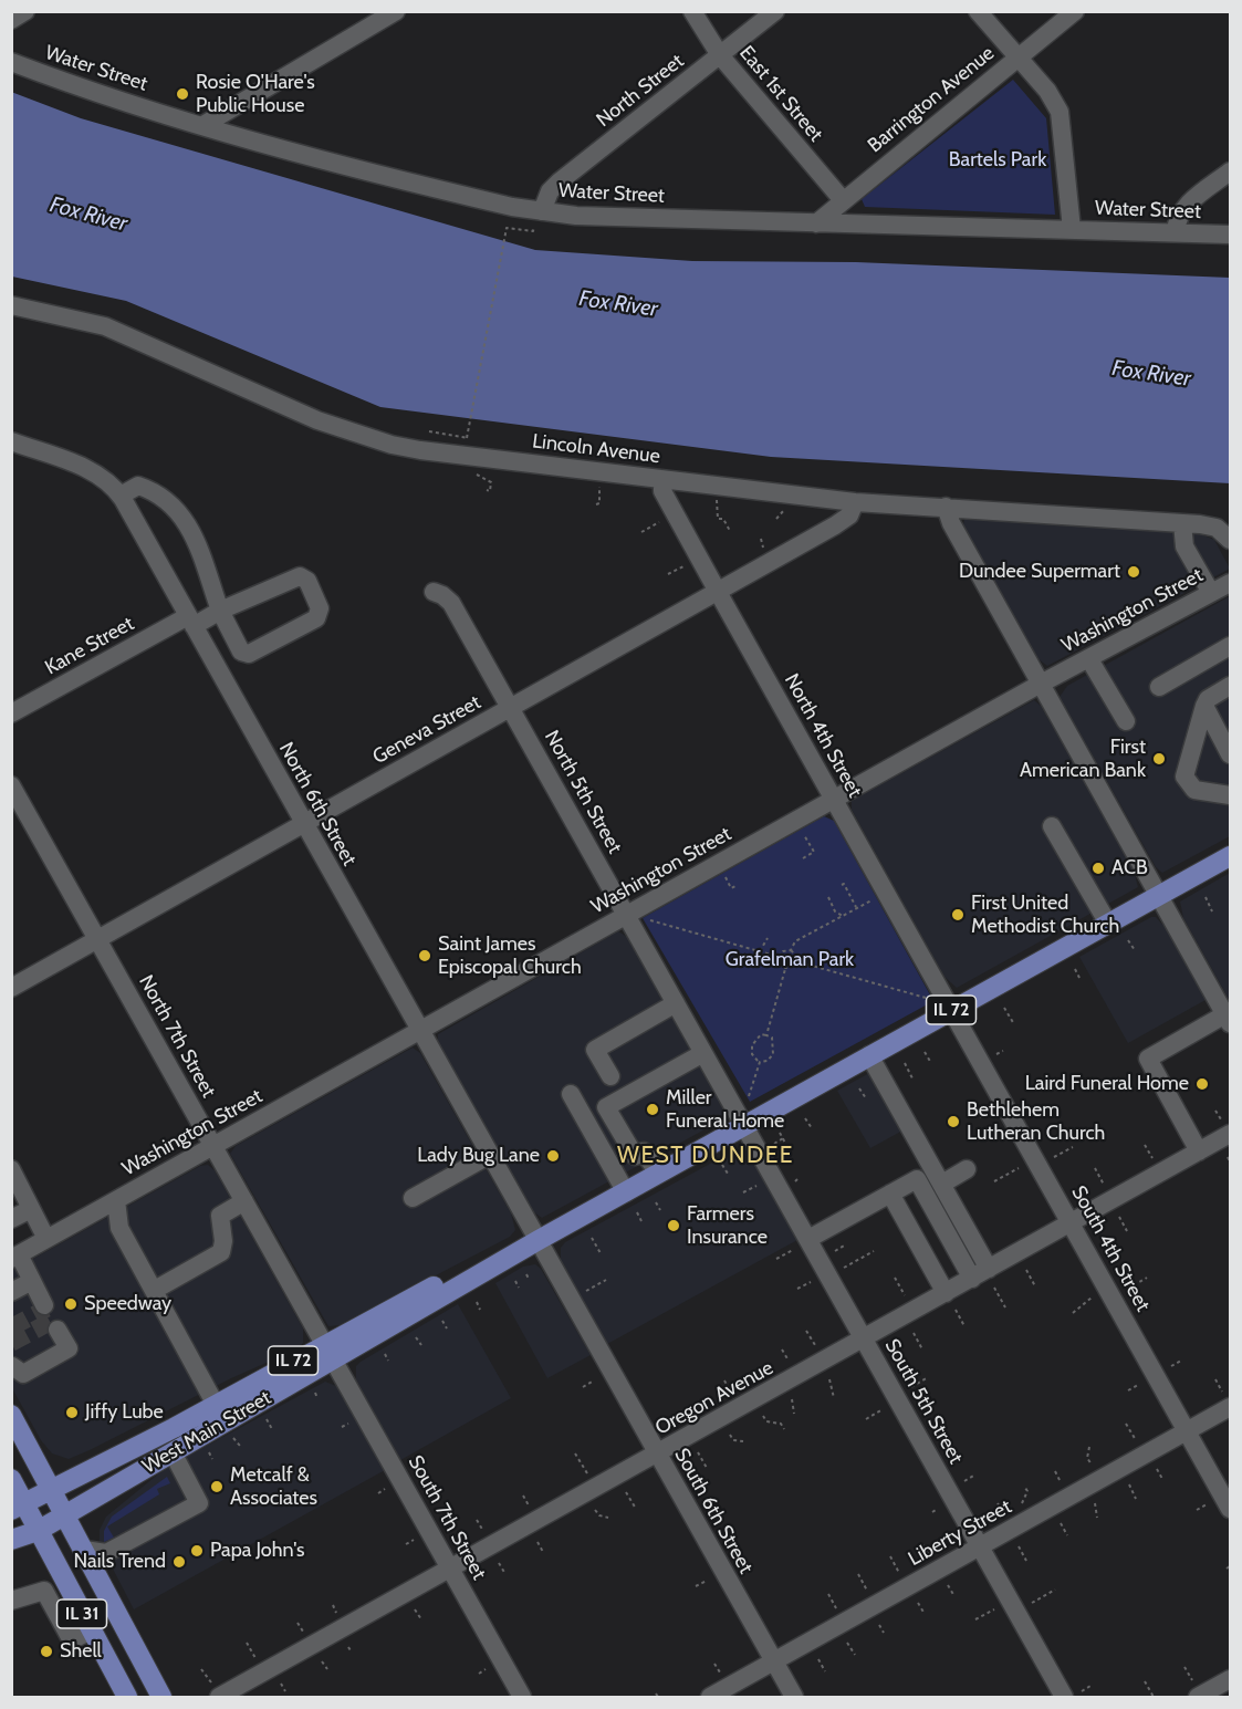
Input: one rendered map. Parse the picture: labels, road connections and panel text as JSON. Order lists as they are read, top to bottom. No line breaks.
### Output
{"streets":{"main road":["IL 72","West Main Street","IL 31"],"street":["Water Street","North Street","East 1st Street","Barrington Avenue","Lincoln Avenue","Washington Street","Kane Street","Geneva Street","North 4th Street","North 5th Street","North 6th Street","North 7th Street","South 4th Street","Oregon Avenue","South 5th Street","South 6th Street","South 7th Street","Liberty Street"]},"crossings":[["Water Street","North Street"],["Water Street","Barrington Avenue"],["North Street","East 1st Street"],["East 1st Street","Barrington Avenue"],["Lincoln Avenue","Geneva Street"],["Lincoln Avenue","North 4th Street"],["Washington Street","North 4th Street"],["Washington Street","North 5th Street"],["Washington Street","North 6th Street"],["Washington Street","North 7th Street"],["Kane Street","North 6th Street"],["Geneva Street","North 4th Street"],["Geneva Street","North 5th Street"],["Geneva Street","North 6th Street"],["Geneva Street","North 7th Street"],["North 4th Street","South 4th Street"],["North 4th Street","West Main Street"],["North 5th Street","South 5th Street"],["North 5th Street","West Main Street"],["North 6th Street","West Main Street"],["North 6th Street","South 6th Street"],["North 7th Street","West Main Street"],["North 7th Street","South 7th Street"],["South 4th Street","Oregon Avenue"],["South 4th Street","West Main Street"],["South 4th Street","Liberty Street"],["Oregon Avenue","South 5th Street"],["Oregon Avenue","South 6th Street"],["Oregon Avenue","South 7th Street"],["South 5th Street","West Main Street"],["South 5th Street","Liberty Street"],["West Main Street","South 6th Street"],["West Main Street","South 7th Street"],["West Main Street","IL 31"],["South 6th Street","Liberty Street"]],"districts":["WEST DUNDEE"],"water":["Fox River"],"parks":["Bartels Park","Grafelman Park"],"places":["Rosie O'Hare's Public House","Dundee Supermart","First American Bank","ACB","First United Methodist Church","Saint James Episcopal Church","Laird Funeral Home","Miller Funeral Home","Bethlehem Lutheran Church","Lady Bug Lane","Farmers Insurance","Speedway","Jiffy Lube","Metcalf & Associates","Papa John's","Nails Trend","Shell"]}
